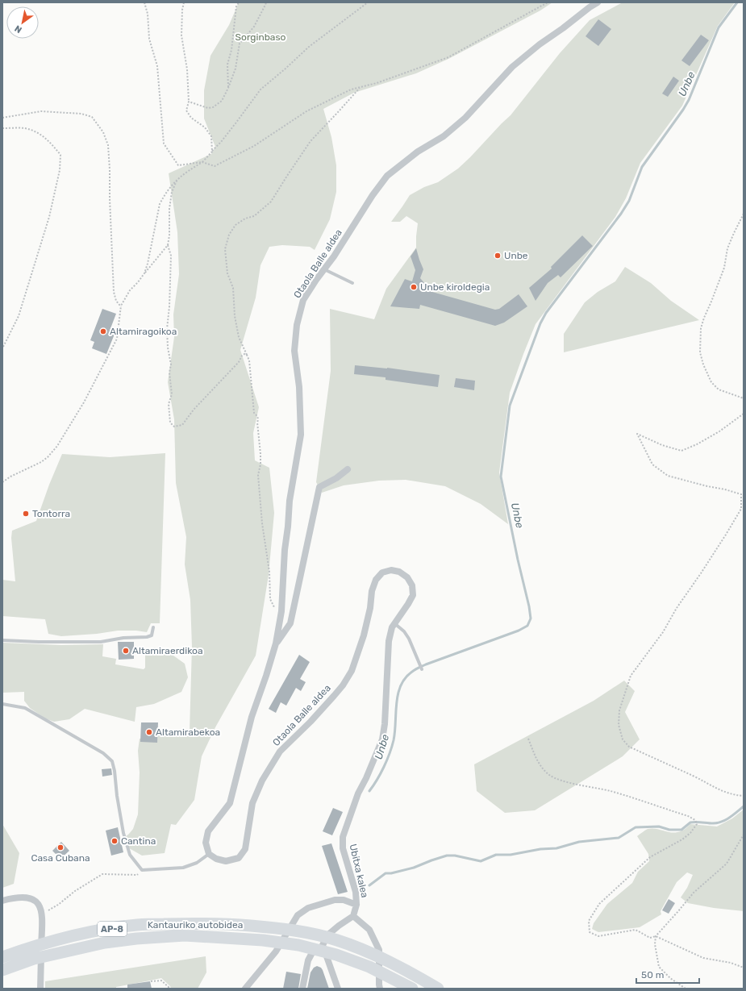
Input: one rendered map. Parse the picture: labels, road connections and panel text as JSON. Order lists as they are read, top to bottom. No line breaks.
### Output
{"streets":{"highway":["Kantauriko autobidea","AP-8"],"street":["Otaola Balle aldea","Ubitxa kalea"]},"crossings":[["Otaola Balle aldea","Ubitxa kalea"]],"water":["Unbe"],"parks":["Sorginbaso"],"places":["Unbe","Unbe kiroldegia","Altamiragoikoa","Tontorra","Altamiraerdikoa","Altamirabekoa","Cantina","Casa Cubana"],"scale_bar":"50 m","north":"bottom left"}
